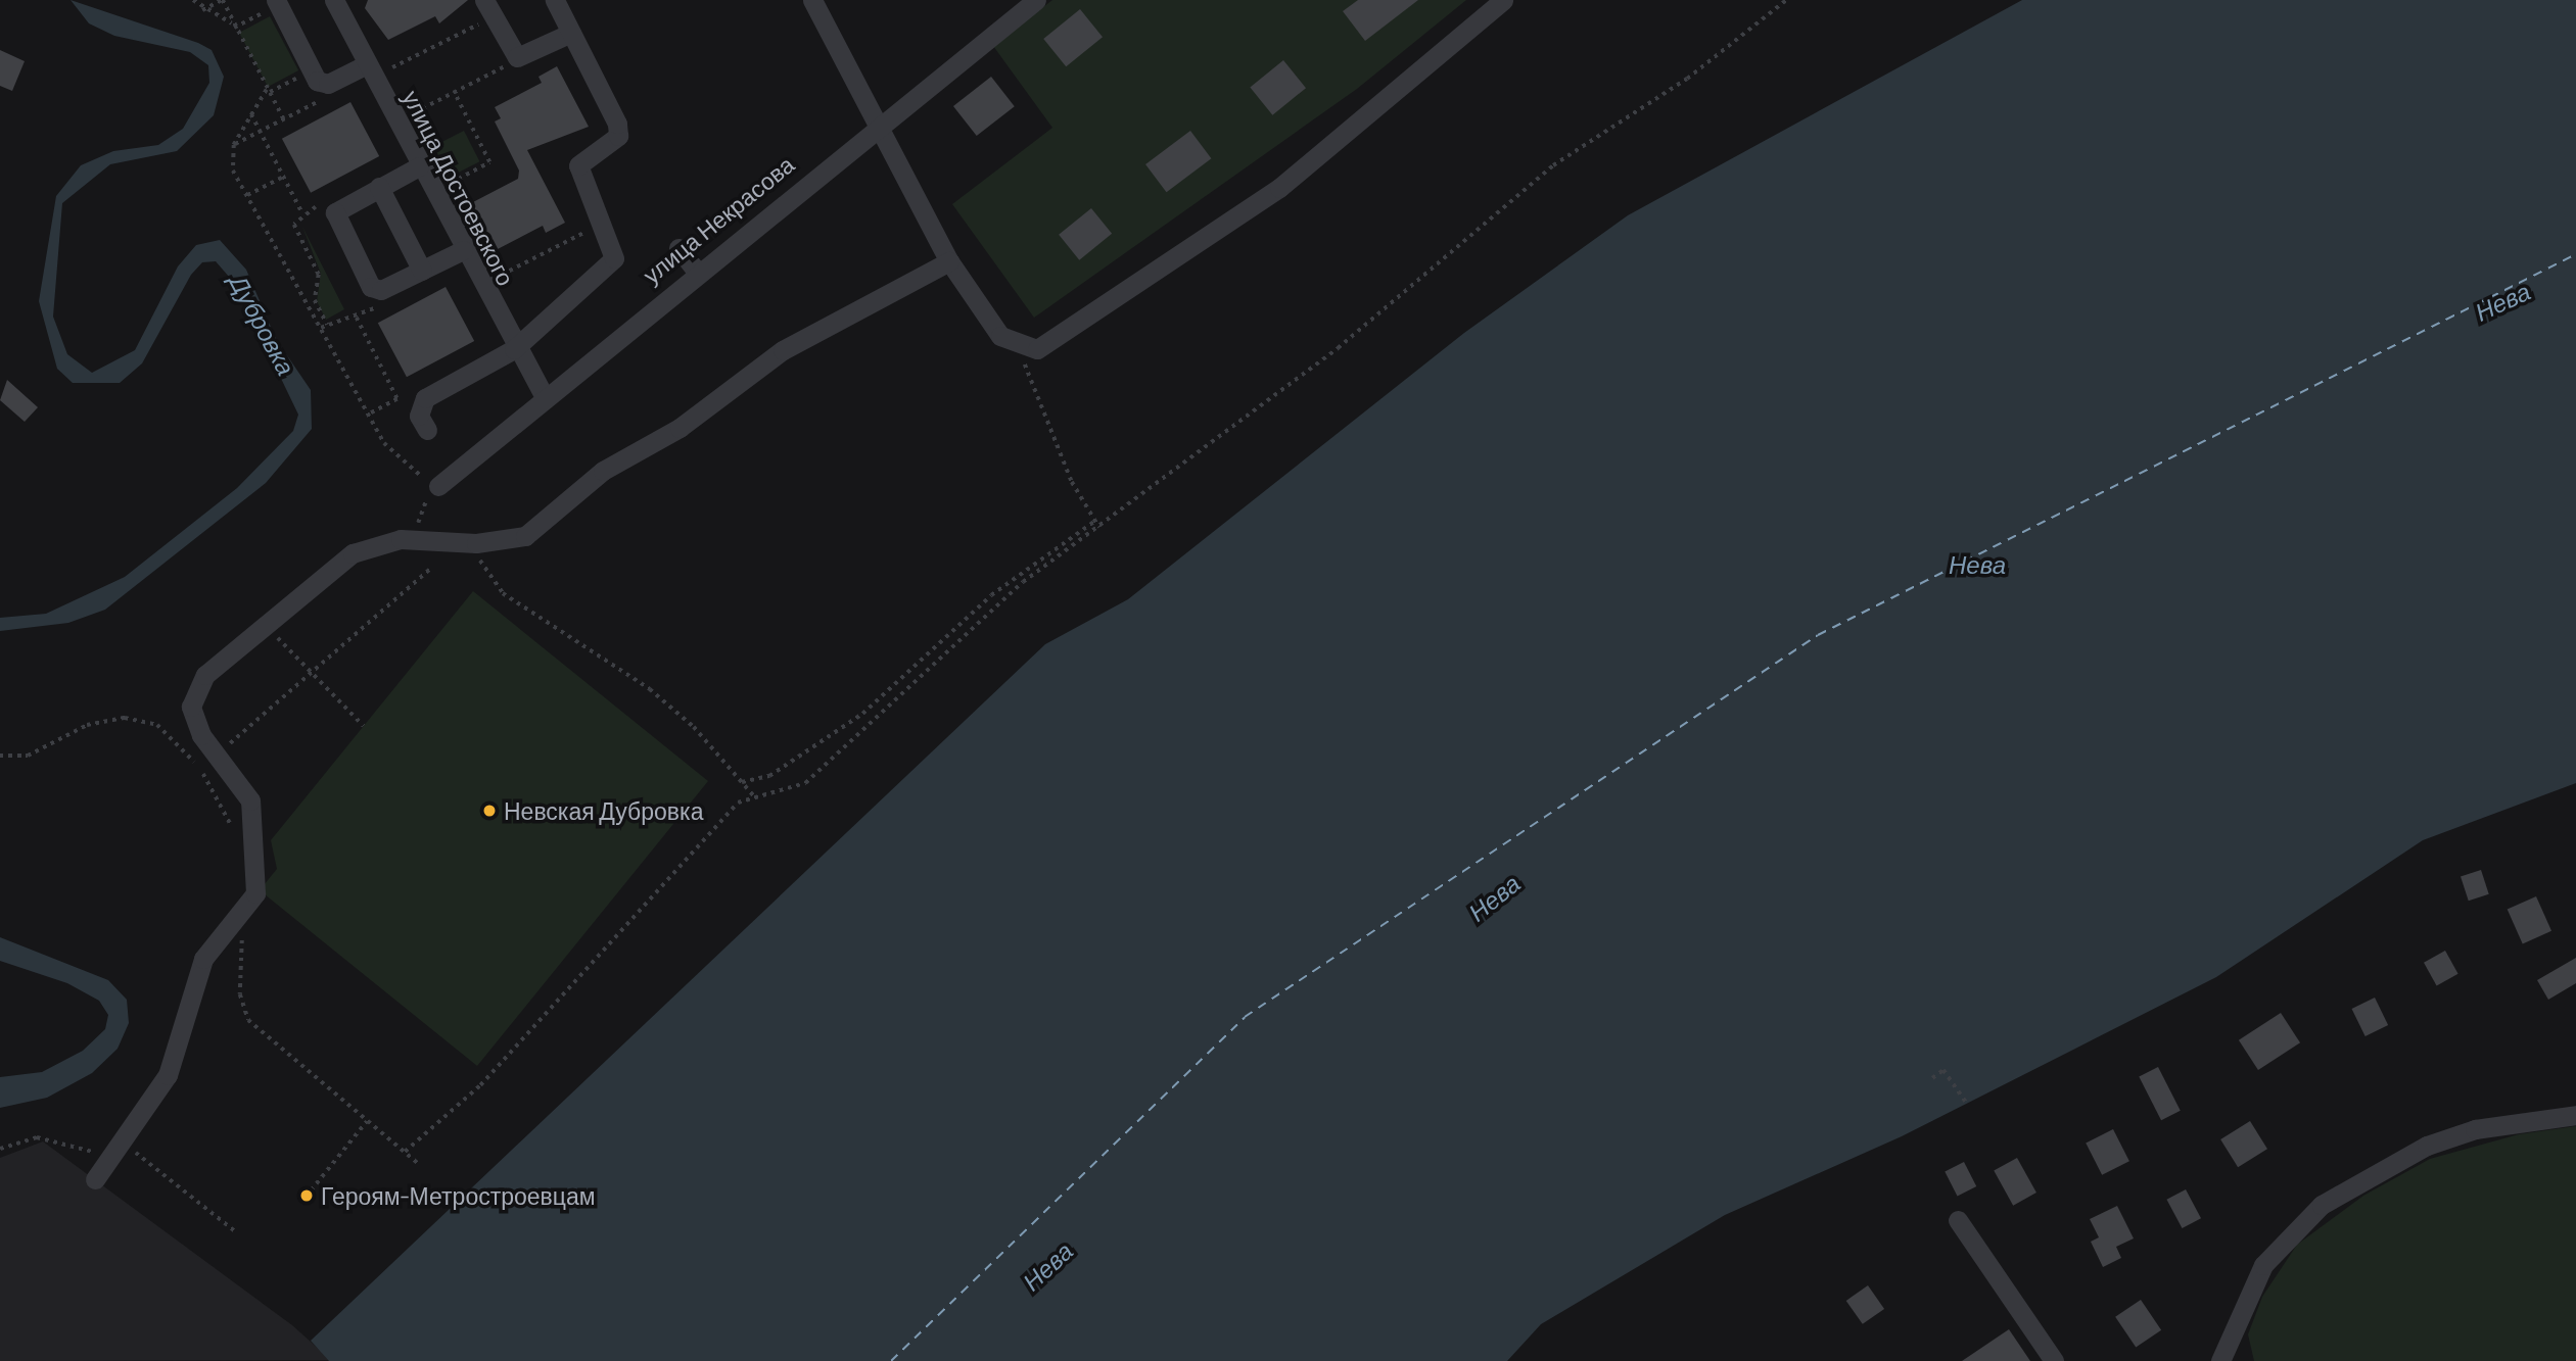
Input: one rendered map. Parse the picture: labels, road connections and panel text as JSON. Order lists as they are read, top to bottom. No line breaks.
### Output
{"streets":{"street":["улица Достоевского","улица Некрасова"]},"crossings":[["улица Достоевского","улица Некрасова"]],"water":["Нева","Дубровка"],"places":["Невская Дубровка","Героям-Метростроевцам"]}
